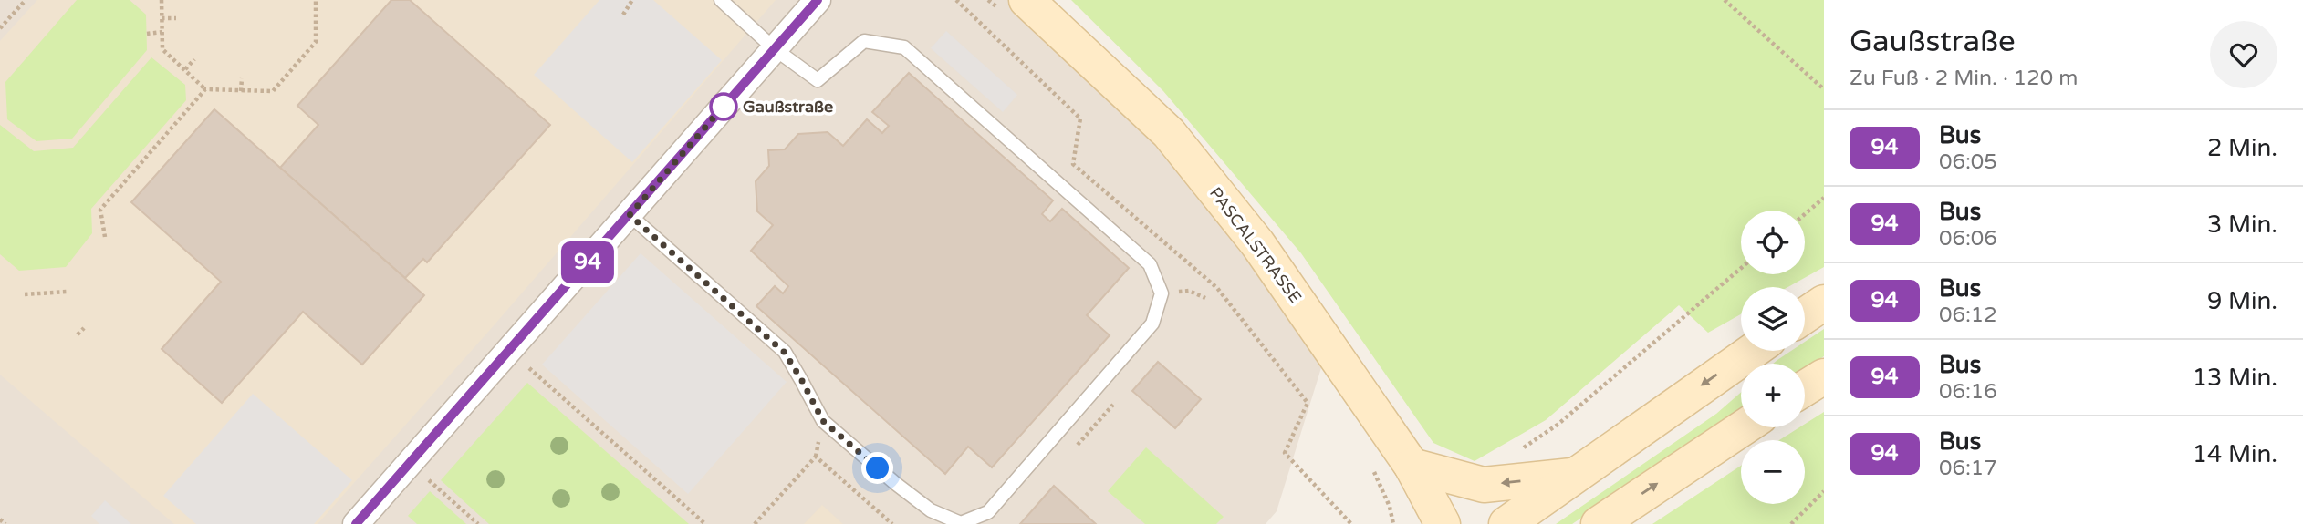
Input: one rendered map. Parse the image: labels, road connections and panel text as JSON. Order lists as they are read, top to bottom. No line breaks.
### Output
{"streets":{"street":["PASCALSTRASSE"]},"places":["Gaußstraße"],"lines":["bus line 94"],"page":{"on_map":"94","heading":["Gaußstraße","Zu Fuß · 2 Min. · 120 m"],"list":[{"mark":"94","name":"Bus","note":"06:05","value":"2 Min."},{"mark":"94","name":"Bus","note":"06:06","value":"3 Min."},{"mark":"94","name":"Bus","note":"06:12","value":"9 Min."},{"mark":"94","name":"Bus","note":"06:16","value":"13 Min."},{"mark":"94","name":"Bus","note":"06:17","value":"14 Min."}],"map_buttons":["+","−"]}}
